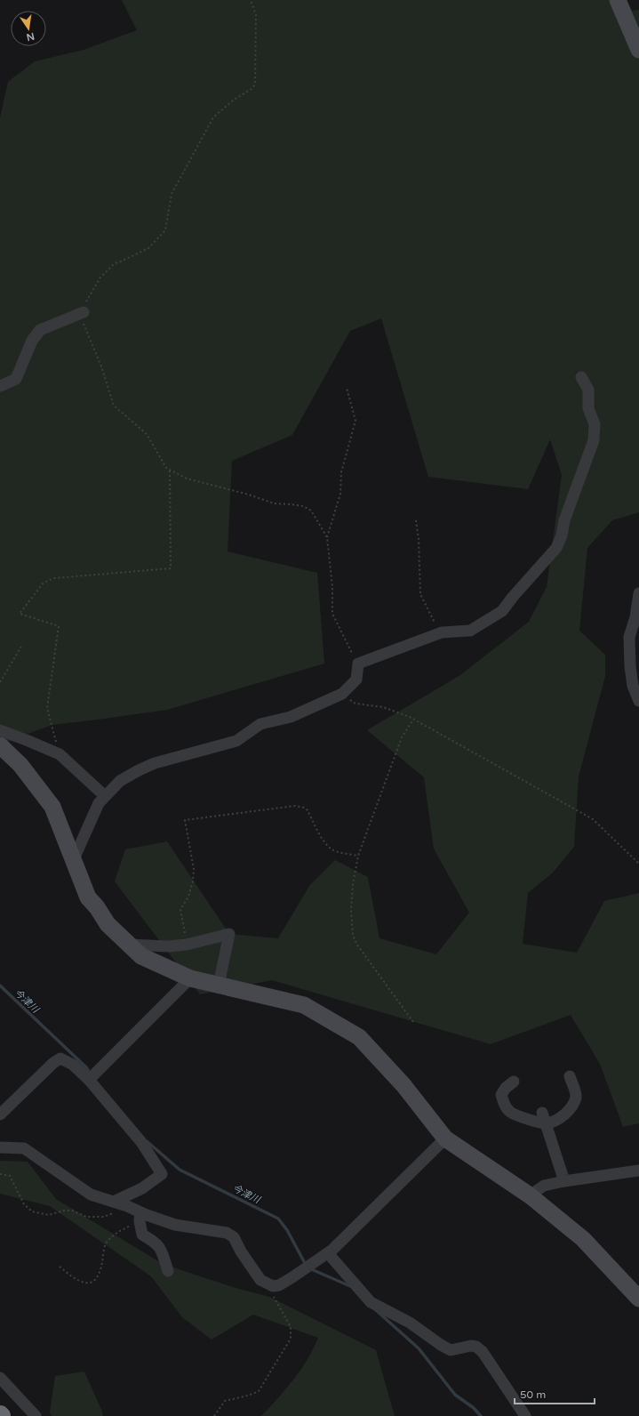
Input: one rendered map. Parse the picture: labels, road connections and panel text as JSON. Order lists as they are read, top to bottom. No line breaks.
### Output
{"water":["今津川"],"scale_bar":"50 m","north":"bottom"}
